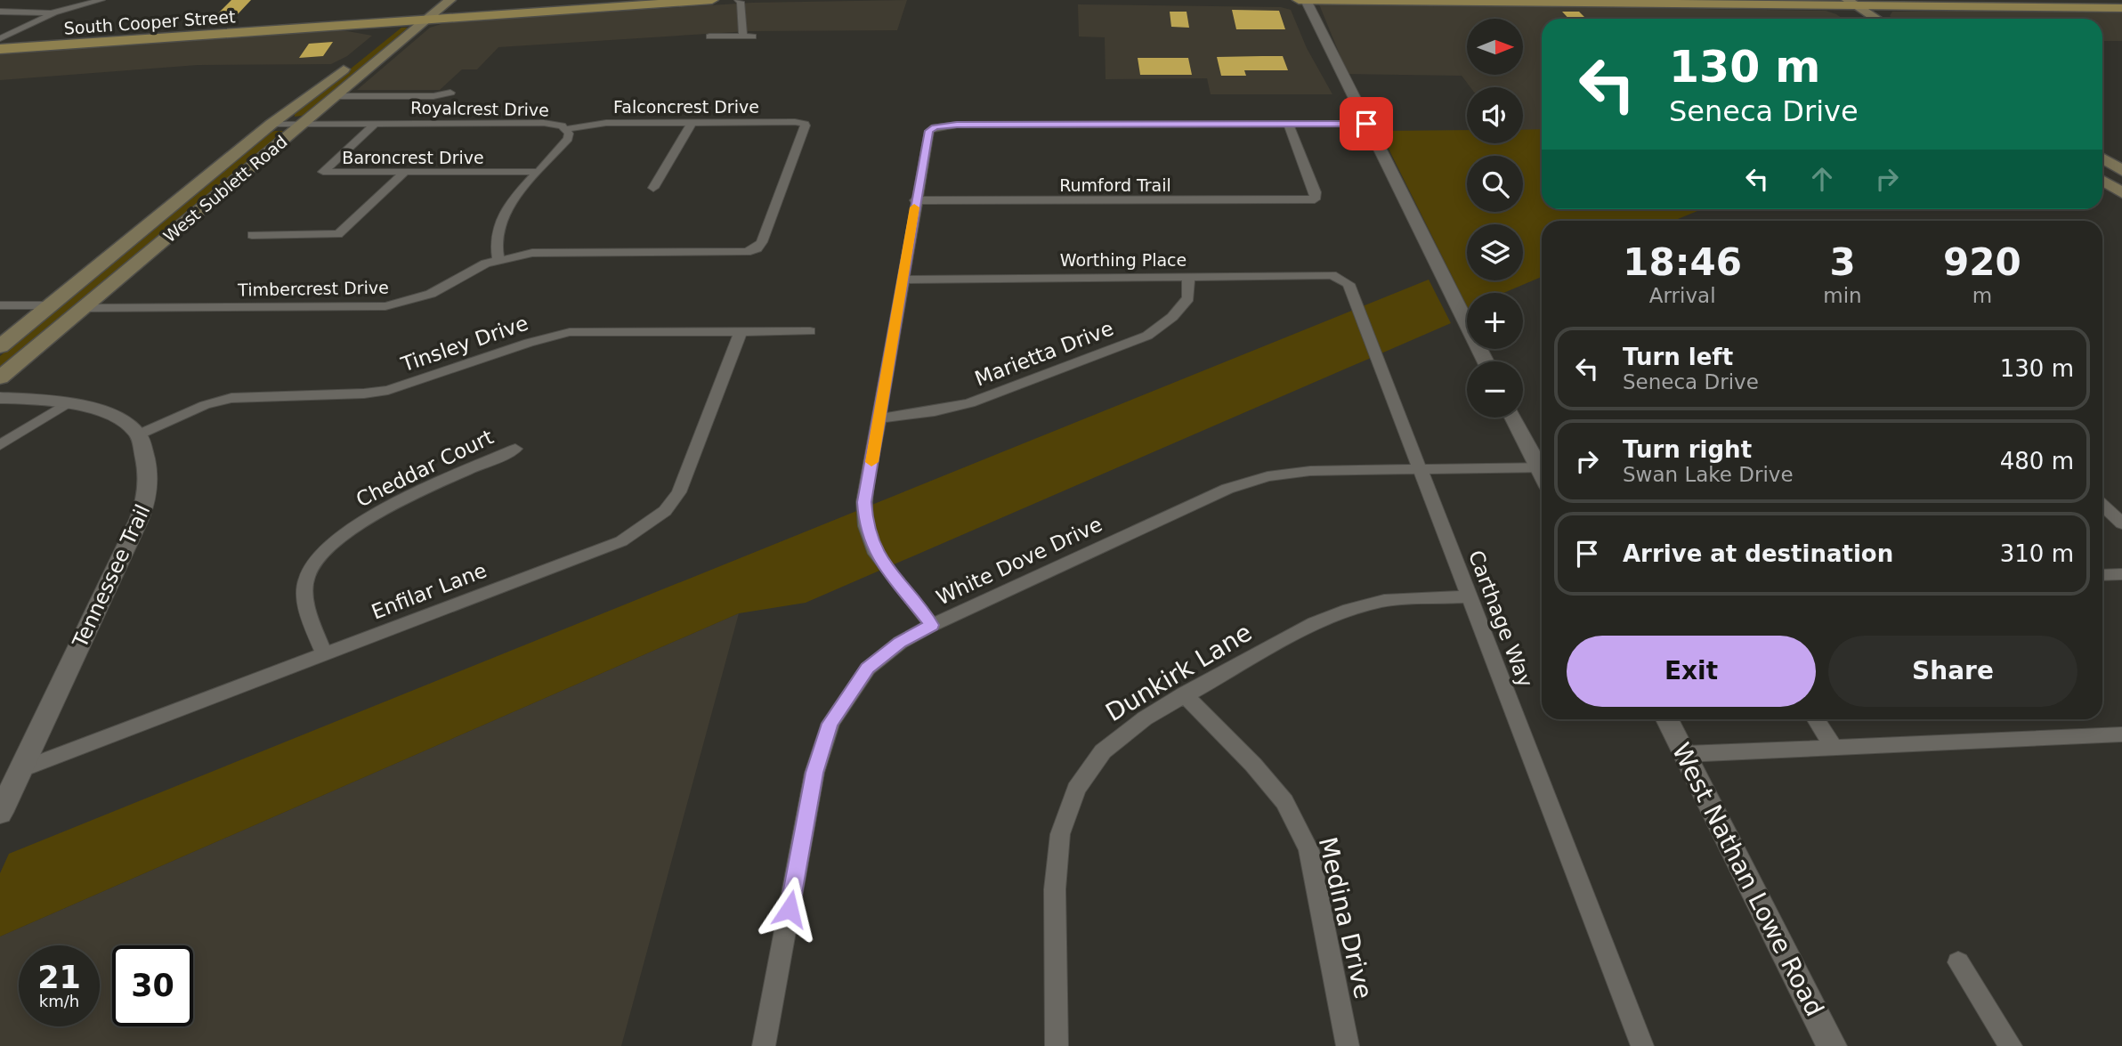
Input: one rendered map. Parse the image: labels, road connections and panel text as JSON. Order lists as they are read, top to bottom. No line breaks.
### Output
{"streets":{"main road":["South Cooper Street","West Sublett Road"],"street":["Falconcrest Drive","Royalcrest Drive","Baroncrest Drive","Rumford Trail","Worthing Place","Timbercrest Drive","Tinsley Drive","Marietta Drive","Cheddar Court","White Dove Drive","Tennessee Trail","Enfilar Lane","Carthage Way","Dunkirk Lane","West Nathan Lowe Road","Medina Drive"]},"crossings":[["South Cooper Street","West Sublett Road"],["Falconcrest Drive","Royalcrest Drive"],["Falconcrest Drive","Timbercrest Drive"],["Royalcrest Drive","Baroncrest Drive"],["Royalcrest Drive","West Sublett Road"],["Royalcrest Drive","Timbercrest Drive"],["West Sublett Road","Timbercrest Drive"],["Worthing Place","Marietta Drive"],["Worthing Place","Carthage Way"],["Tinsley Drive","Tennessee Trail"],["Tinsley Drive","Enfilar Lane"],["Cheddar Court","Enfilar Lane"],["White Dove Drive","Carthage Way"],["Tennessee Trail","Enfilar Lane"],["Carthage Way","Dunkirk Lane"],["Dunkirk Lane","Medina Drive"]],"north":"right","page":{"map_buttons":["+","−"],"turn":["130 m","Seneca Drive"],"eta":["18:46","Arrival","3","min","920","m"],"list":[{"name":"Turn left","note":"Seneca Drive","value":"130 m"},{"name":"Turn right","note":"Swan Lake Drive","value":"480 m"},{"name":"Arrive at destination","value":"310 m"}],"buttons":["Exit","Share"],"speed":"21 km/h","limit":"30"}}
